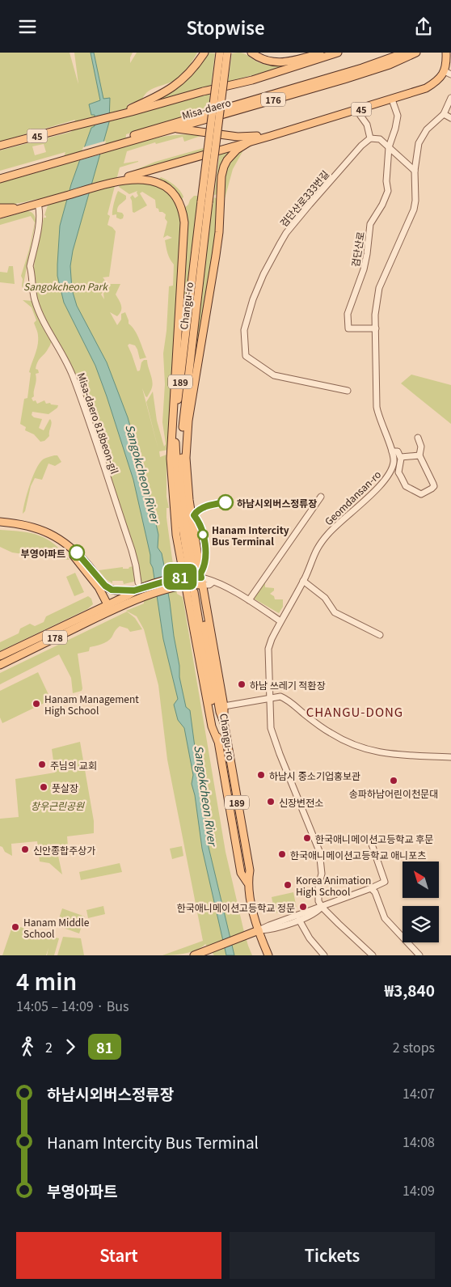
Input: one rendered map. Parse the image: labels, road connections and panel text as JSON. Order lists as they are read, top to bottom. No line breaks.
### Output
{"streets":{"main road":["176","Misa-daero","45","Changu-ro","189","178"],"street":["검단산로333번길","검단산로","Misa-daero 818beon-gil","Geomdansan-ro"]},"crossings":[["45","Misa-daero 818beon-gil"],["검단산로","Geomdansan-ro"],["Changu-ro","178"]],"districts":["CHANGU-DONG"],"water":["Sangokcheon River"],"parks":["Sangokcheon Park","창우근린공원"],"places":["하남시외버스정류장","Hanam Intercity Bus Terminal","부영아파트","하남 쓰레기 적환장","Hanam Management High School","주님의 교회","하남시 중소기업홍보관","송파하남어린이천문대","풋살장","신장변전소","한국애니메이션고등학교 후문","신안종합주상가","한국애니메이션고등학교 애니포츠","Korea Animation High School","한국애니메이션고등학교 정문","Hanam Middle School"],"lines":["bus line 81"],"north":"top left","page":{"header":"Stopwise","on_map":"81","heading":["4 min","14:05 – 14:09 · Bus","₩3,840"],"legs":["2","81","2 stops"],"list":[{"name":"하남시외버스정류장","value":"14:07"},{"name":"Hanam Intercity Bus Terminal","value":"14:08"},{"name":"부영아파트","value":"14:09"}],"buttons":["Start","Tickets"]}}
